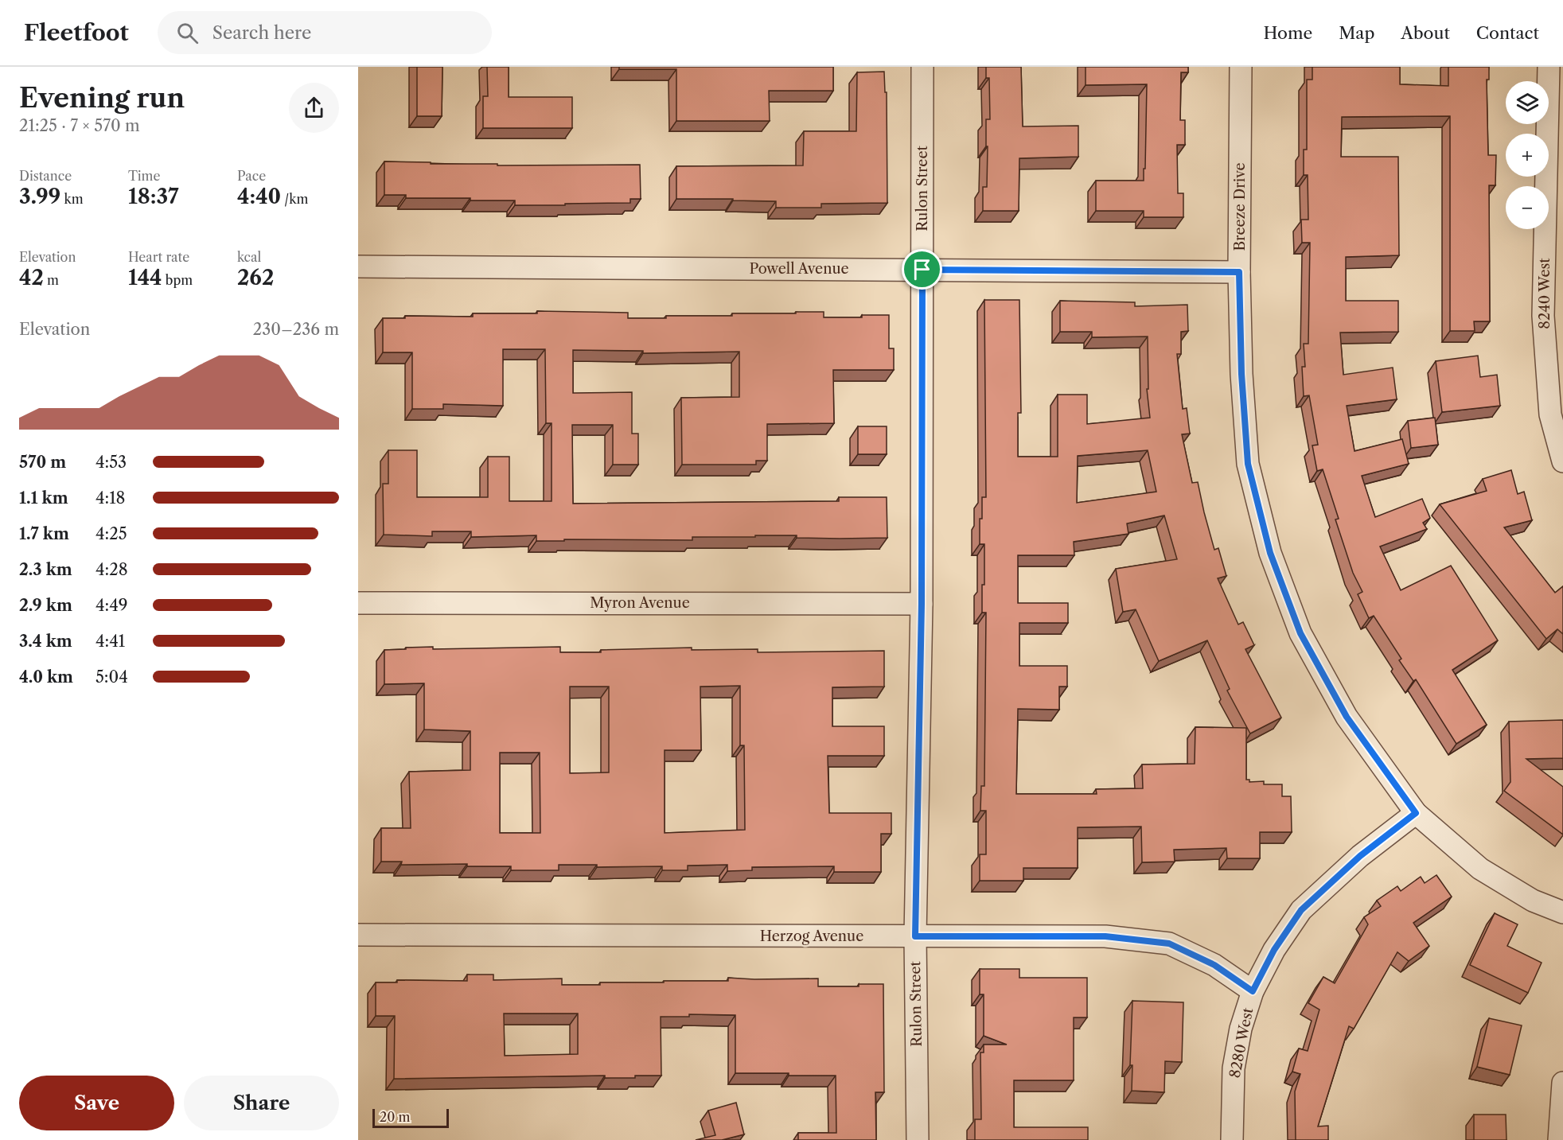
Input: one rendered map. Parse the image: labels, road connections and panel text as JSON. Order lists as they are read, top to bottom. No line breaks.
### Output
{"streets":{"street":["Rulon Street","Breeze Drive","Powell Avenue","8240 West","Myron Avenue","Herzog Avenue","8280 West"]},"crossings":[["Rulon Street","Powell Avenue"],["Rulon Street","Myron Avenue"],["Rulon Street","Herzog Avenue"],["Breeze Drive","Powell Avenue"],["Breeze Drive","8280 West"],["Herzog Avenue","8280 West"]],"scale_bar":"20 m","page":{"header":"Fleetfoot","search":"Search here","nav":["Home","Map","About","Contact"],"heading":["Evening run","21:25 · 7 × 570 m"],"map_buttons":["+","−"],"stats":[["Distance","3.99 km"],["Time","18:37"],["Pace","4:40 /km"],["Elevation","42 m"],["Heart rate","144 bpm"],["kcal","262"]],"chart":["Elevation","230–236 m"],"list":[{"name":"570 m","note":"4:53"},{"name":"1.1 km","note":"4:18"},{"name":"1.7 km","note":"4:25"},{"name":"2.3 km","note":"4:28"},{"name":"2.9 km","note":"4:49"},{"name":"3.4 km","note":"4:41"},{"name":"4.0 km","note":"5:04"}],"buttons":["Save","Share"],"scale":"20 m"}}
